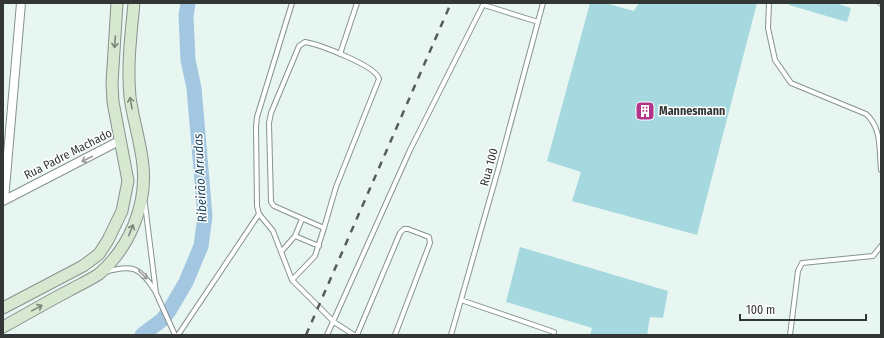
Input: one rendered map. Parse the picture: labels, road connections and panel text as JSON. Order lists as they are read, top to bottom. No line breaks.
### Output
{"streets":{"street":["Rua Padre Machado"],"lane":["Rua 100"]},"one_way":["Rua Padre Machado"],"water":["Ribeirão Arrudas"],"places":{"building":["Mannesmann"]},"scale_bar":"100 m"}
